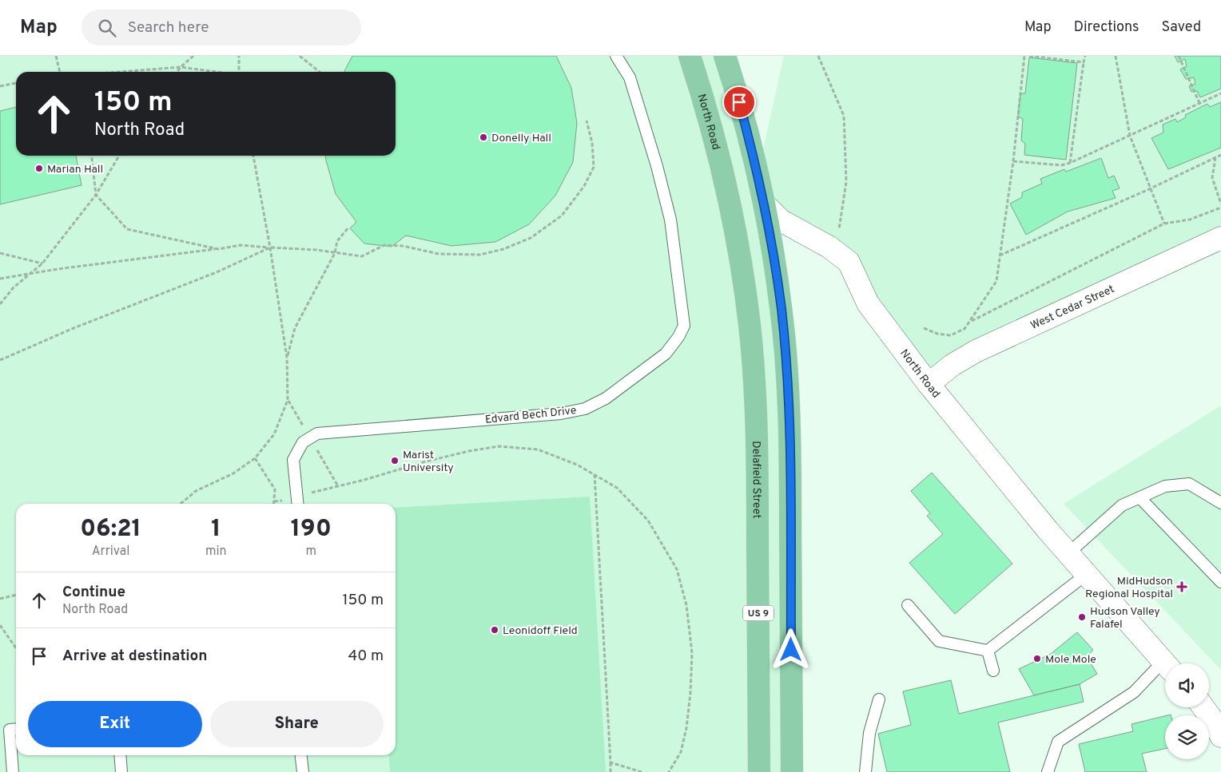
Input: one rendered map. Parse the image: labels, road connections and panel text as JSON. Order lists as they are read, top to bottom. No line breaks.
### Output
{"streets":{"highway":["North Road","Delafield Street","US 9"],"street":["West Cedar Street"],"lane":["Edvard Bech Drive"]},"crossings":[["North Road","West Cedar Street"],["North Road","Delafield Street"]],"places":{"other":["Donelly Hall","Marian Hall","Marist University","Hudson Valley Falafel","Leonidoff Field","Mole Mole"],"health":["MidHudson Regional Hospital"]},"page":{"header":"Map","search":"Search here","nav":["Map","Directions","Saved"],"turn":["150 m","North Road"],"eta":["06:21","Arrival","1","min","190","m"],"list":[{"name":"Continue","note":"North Road","value":"150 m"},{"name":"Arrive at destination","value":"40 m"}],"buttons":["Exit","Share"]}}
